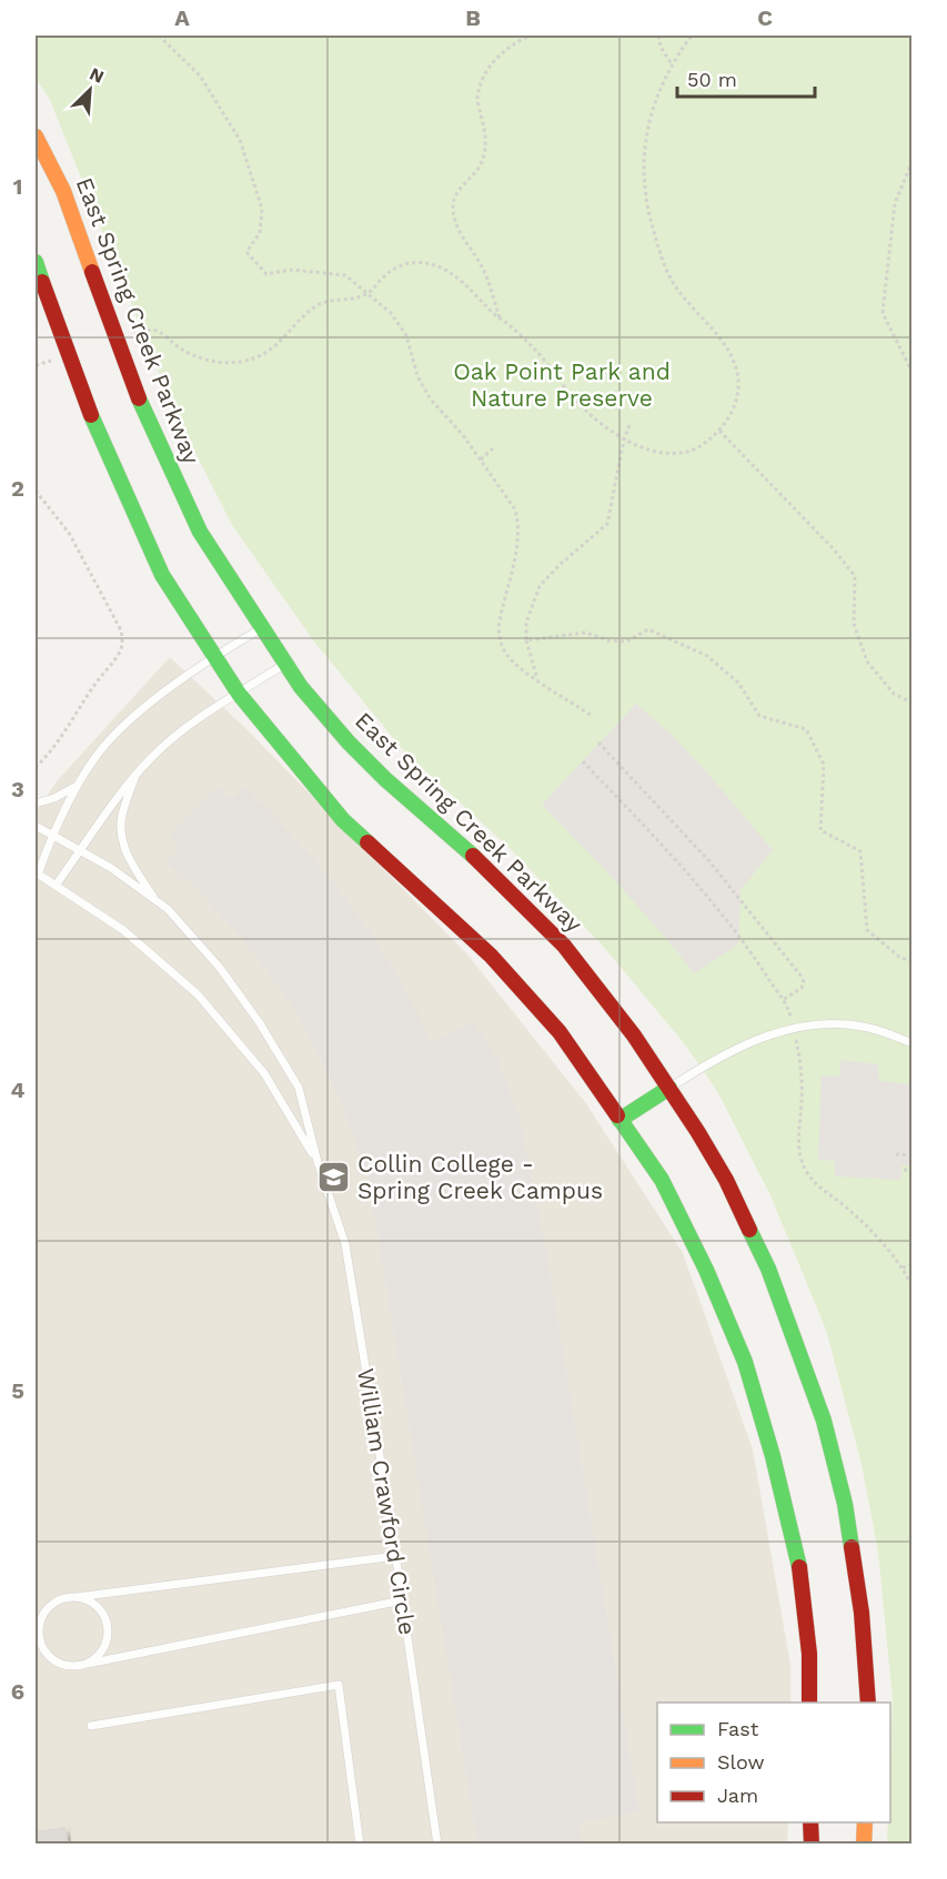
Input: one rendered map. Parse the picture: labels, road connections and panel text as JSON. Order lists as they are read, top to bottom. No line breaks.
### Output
{"streets":{"main road":["East Spring Creek Parkway"],"lane":["William Crawford Circle"]},"crossings":[["East Spring Creek Parkway","William Crawford Circle"]],"parks":["Oak Point Park and Nature Preserve"],"places":{"school or university":["Collin College - Spring Creek Campus"]},"legend":["Fast","Slow","Jam"],"scale_bar":"50 m","north":"top right","grid":{"columns":["A","B","C"],"rows":["1","2","3","4","5","6"]}}
